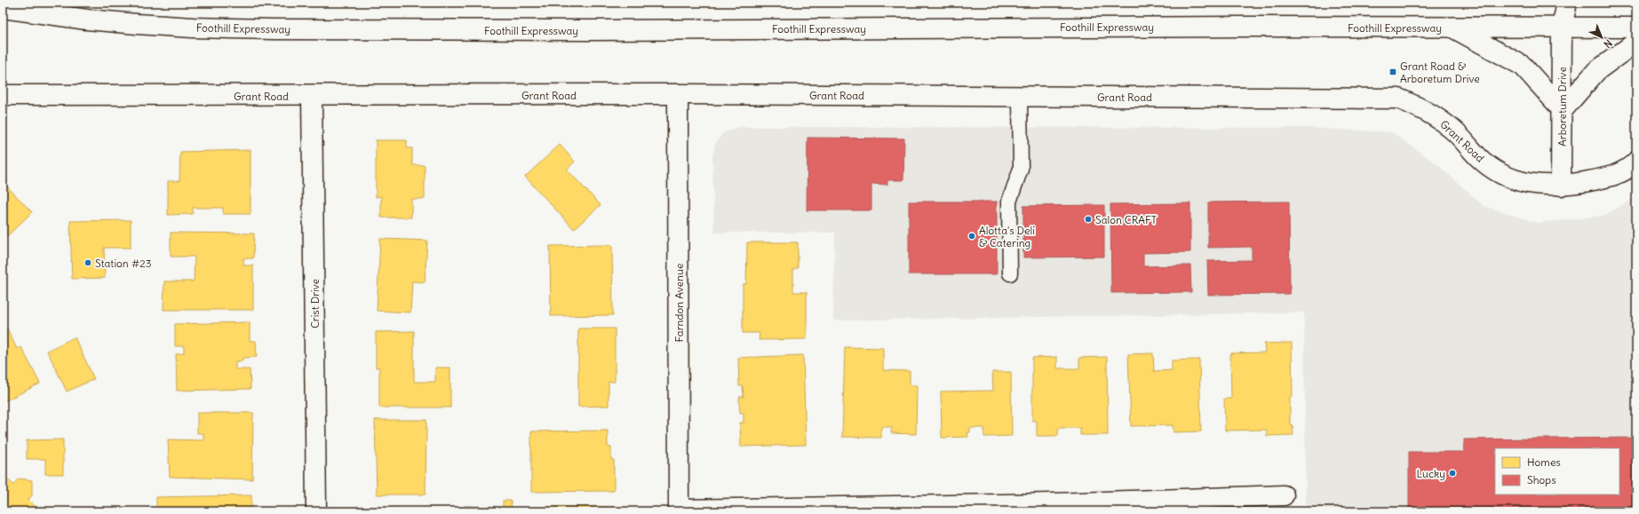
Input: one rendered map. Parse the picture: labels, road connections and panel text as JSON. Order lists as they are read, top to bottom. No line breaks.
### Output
{"streets":{"main road":["Foothill Expressway","Grant Road","Arboretum Drive","Farndon Avenue","Crist Drive"]},"crossings":[["Foothill Expressway","Arboretum Drive"],["Grant Road","Arboretum Drive"],["Grant Road","Farndon Avenue"],["Grant Road","Crist Drive"]],"places":{"transit":["Grant Road & Arboretum Drive"],"other":["Salon CRAFT","Alotta's Deli & Catering","Station #23","Lucky"]},"legend":["Homes","Shops"],"north":"bottom right"}
